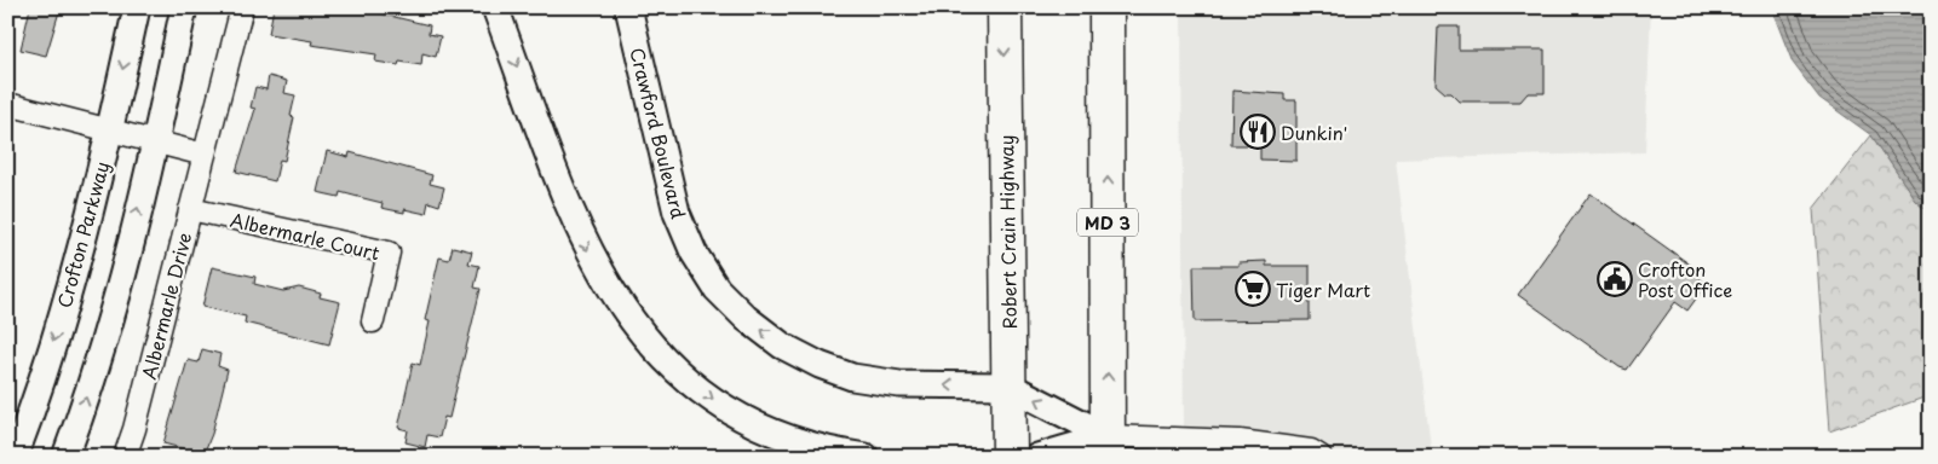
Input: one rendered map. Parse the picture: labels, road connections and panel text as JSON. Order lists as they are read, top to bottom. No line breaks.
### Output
{"streets":{"highway":["MD 3","Robert Crain Highway"],"street":["Crawford Boulevard","Crofton Parkway","Albermarle Court","Albermarle Drive"]},"crossings":[["Crawford Boulevard","MD 3"],["Crawford Boulevard","Robert Crain Highway"],["Albermarle Court","Albermarle Drive"]],"places":{"restaurant":["Dunkin'"],"public building":["Crofton Post Office"],"supermarket":["Tiger Mart"]}}
